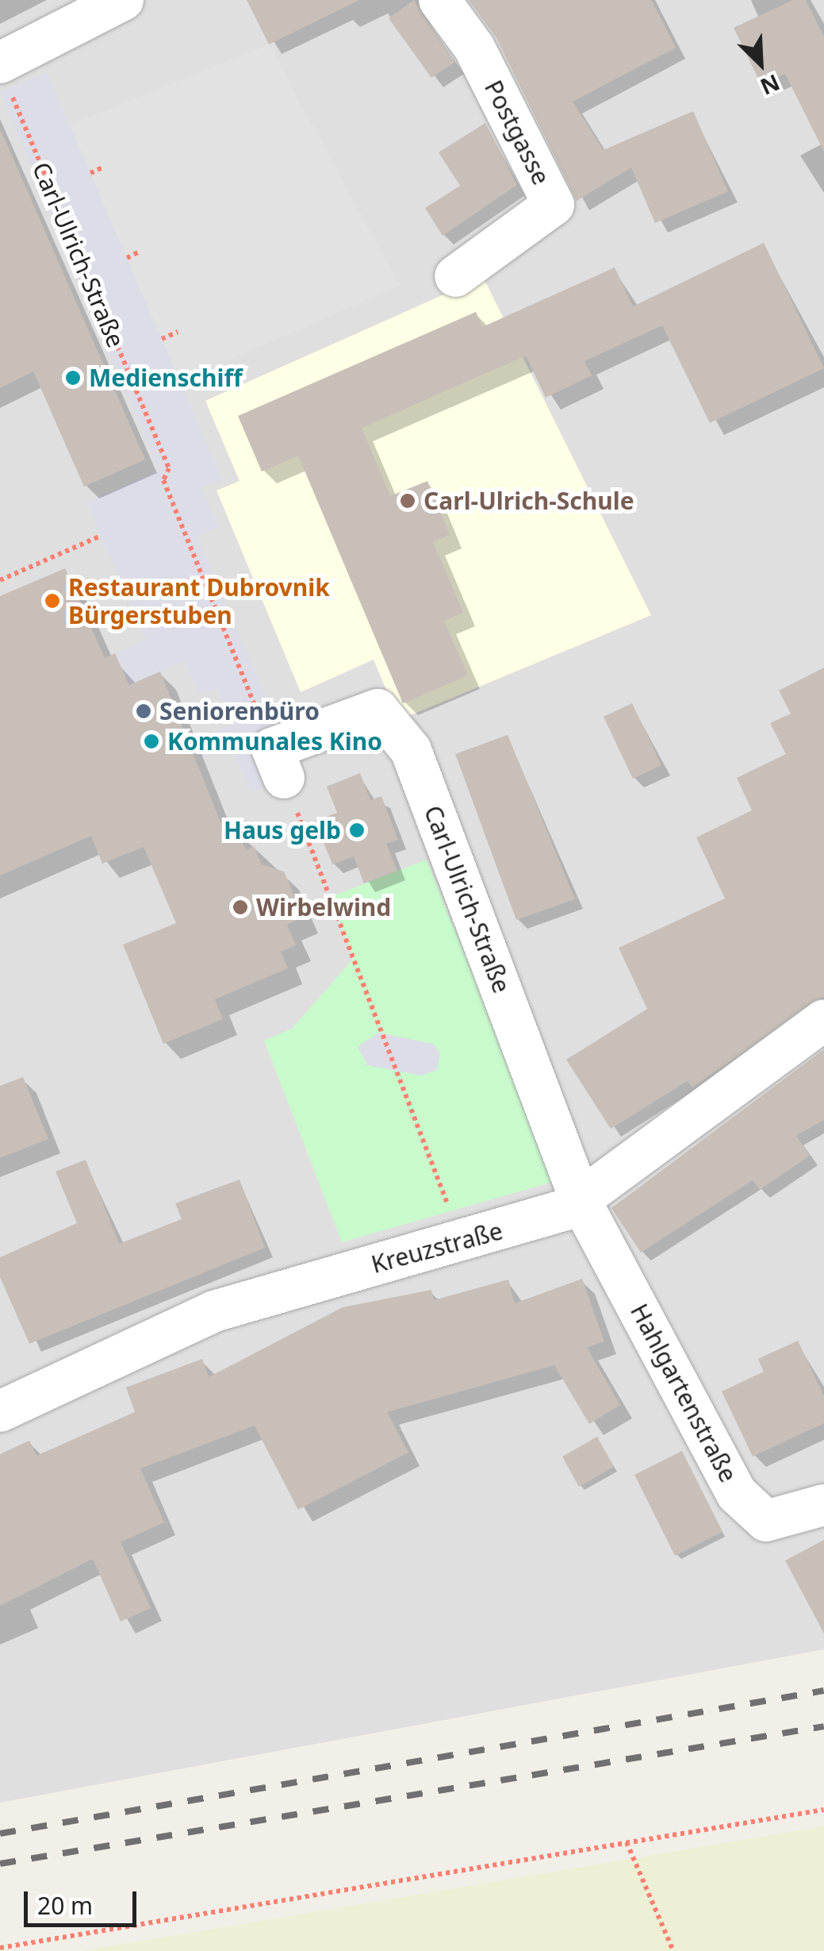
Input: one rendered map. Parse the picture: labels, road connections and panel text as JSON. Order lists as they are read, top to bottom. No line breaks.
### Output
{"streets":{"street":["Postgasse","Carl-Ulrich-Straße","Kreuzstraße","Hahlgartenstraße"]},"crossings":[["Carl-Ulrich-Straße","Kreuzstraße"],["Carl-Ulrich-Straße","Hahlgartenstraße"],["Kreuzstraße","Hahlgartenstraße"]],"places":["Medienschiff","Carl-Ulrich-Schule","Restaurant Dubrovnik Bürgerstuben","Seniorenbüro","Kommunales Kino","Haus gelb","Wirbelwind"],"scale_bar":"20 m","north":"bottom right"}
